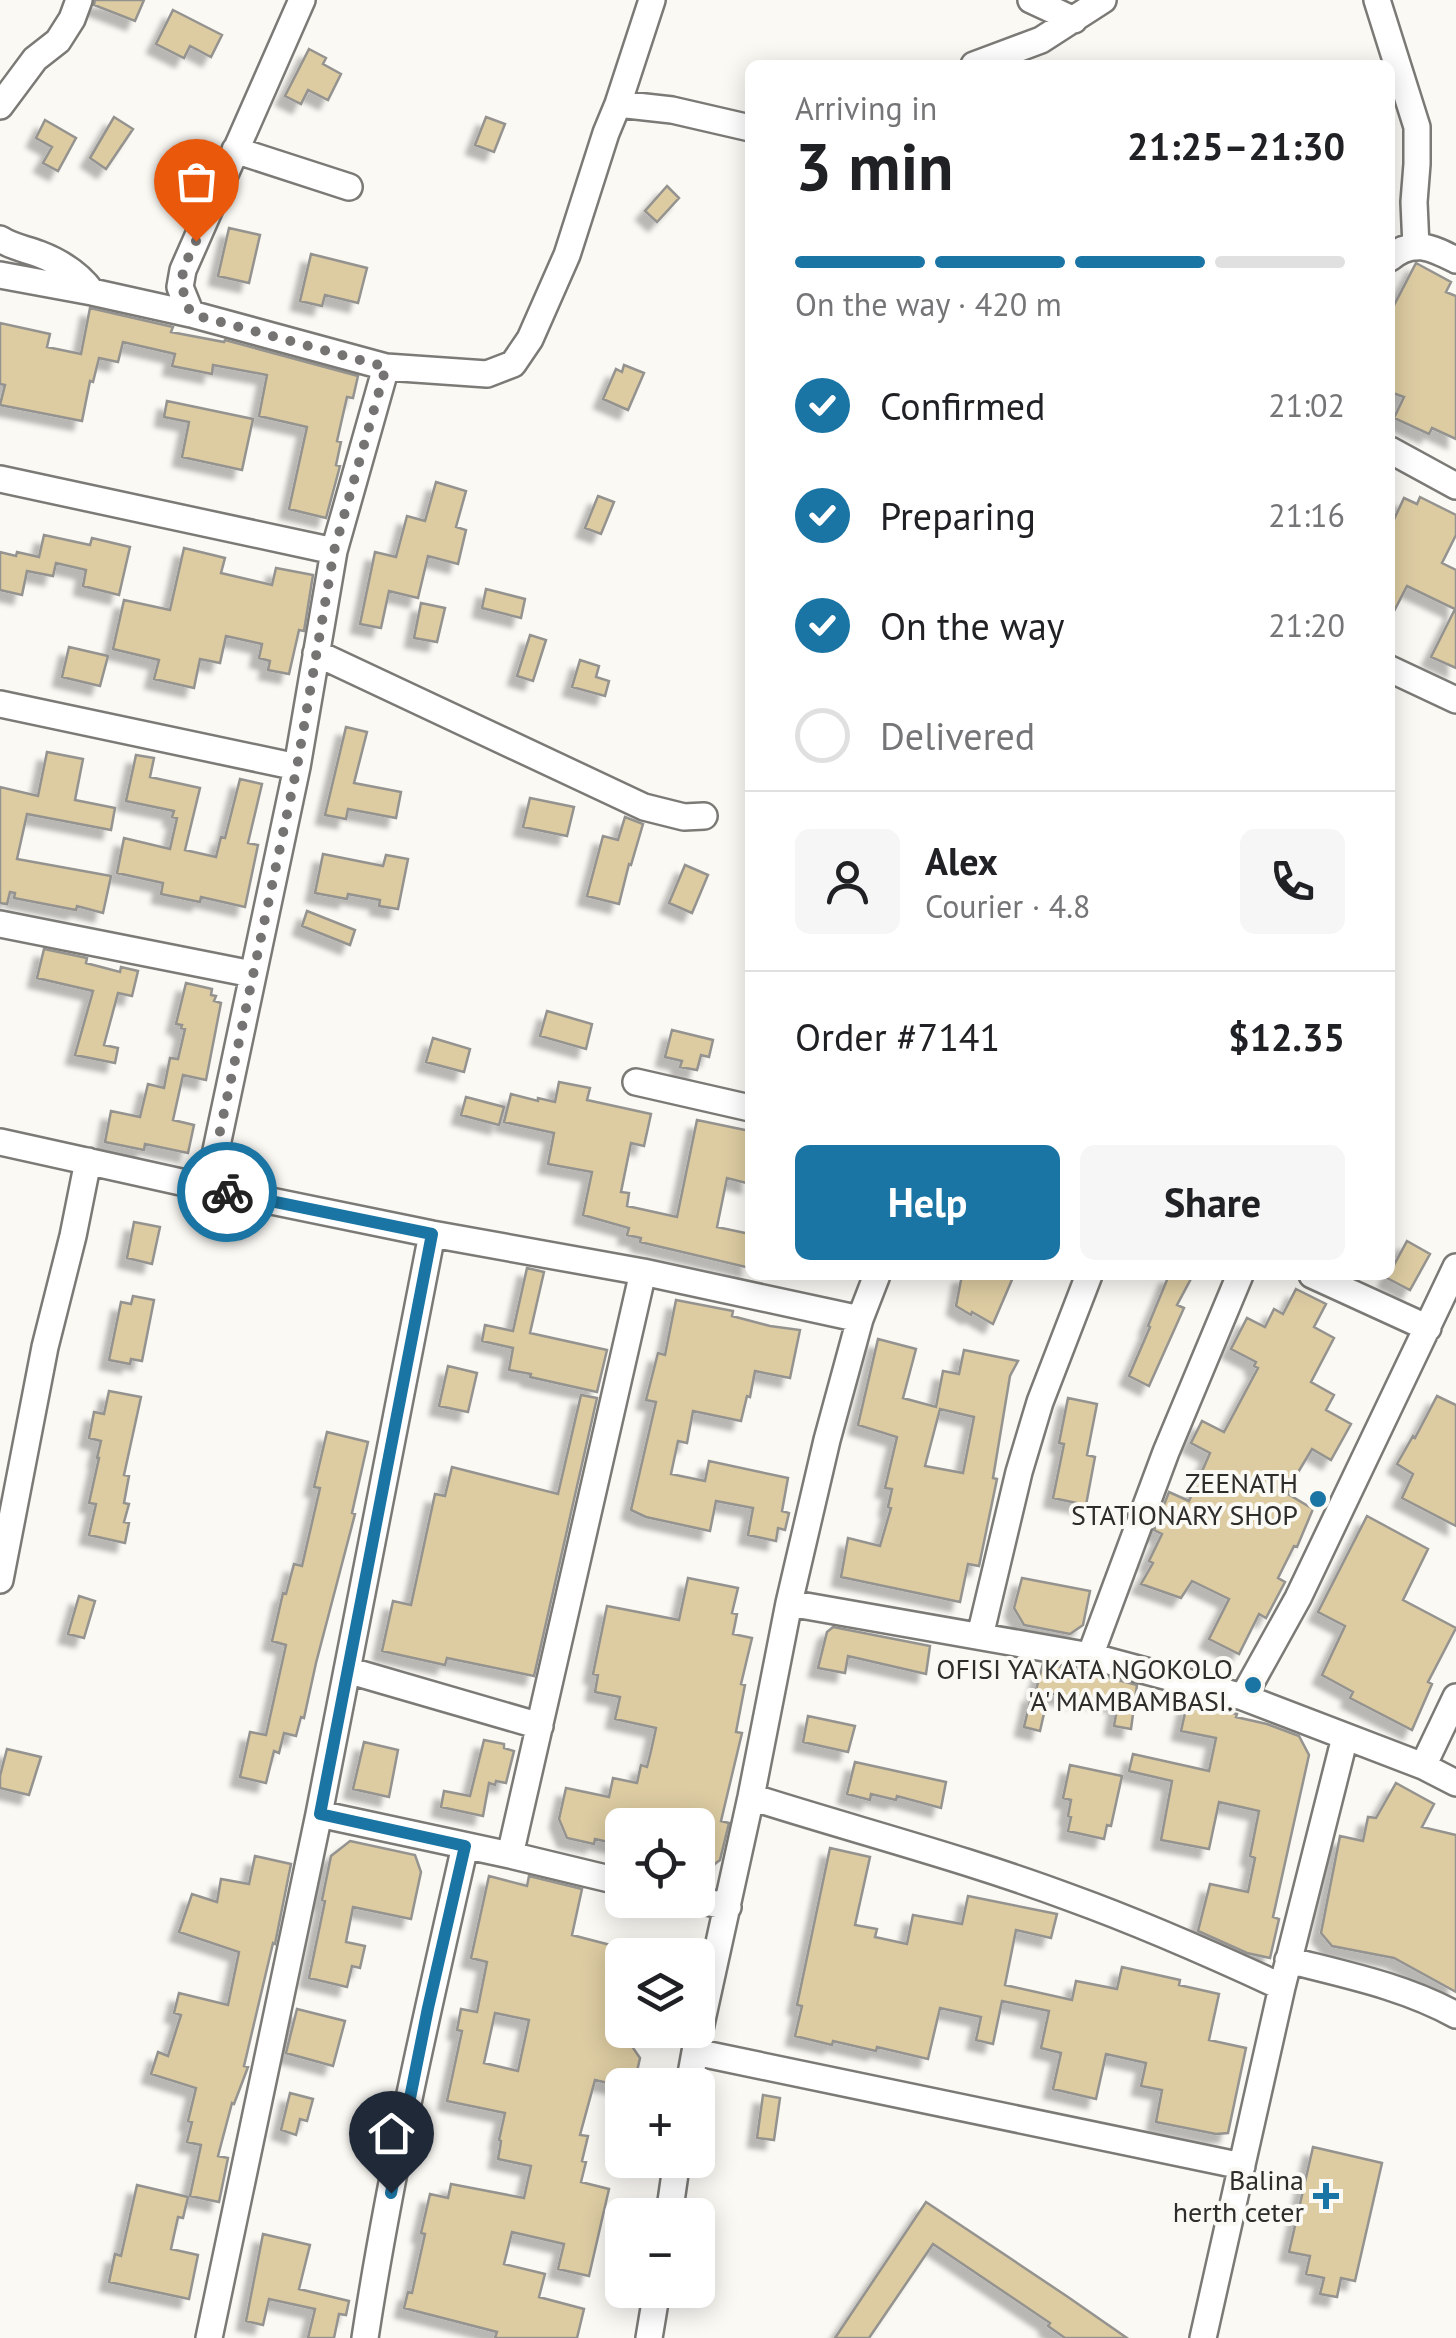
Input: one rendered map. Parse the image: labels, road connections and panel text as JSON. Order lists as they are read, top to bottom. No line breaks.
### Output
{"places":{"other":["ZEENATH STATIONARY SHOP","OFISI YA KATA NGOKOLO 'A' MAMBAMBASI."],"health":["Balina herth ceter"]},"page":{"heading":["3 min","Arriving in","21:25–21:30"],"panel":["Alex","Courier · 4.8","Order #7141","$12.35"],"bar":"On the way · 420 m","list":[["Confirmed","21:02"],["Preparing","21:16"],["On the way","21:20"],"Delivered"],"buttons":["Help","Share"],"map_buttons":["+","−"]}}
